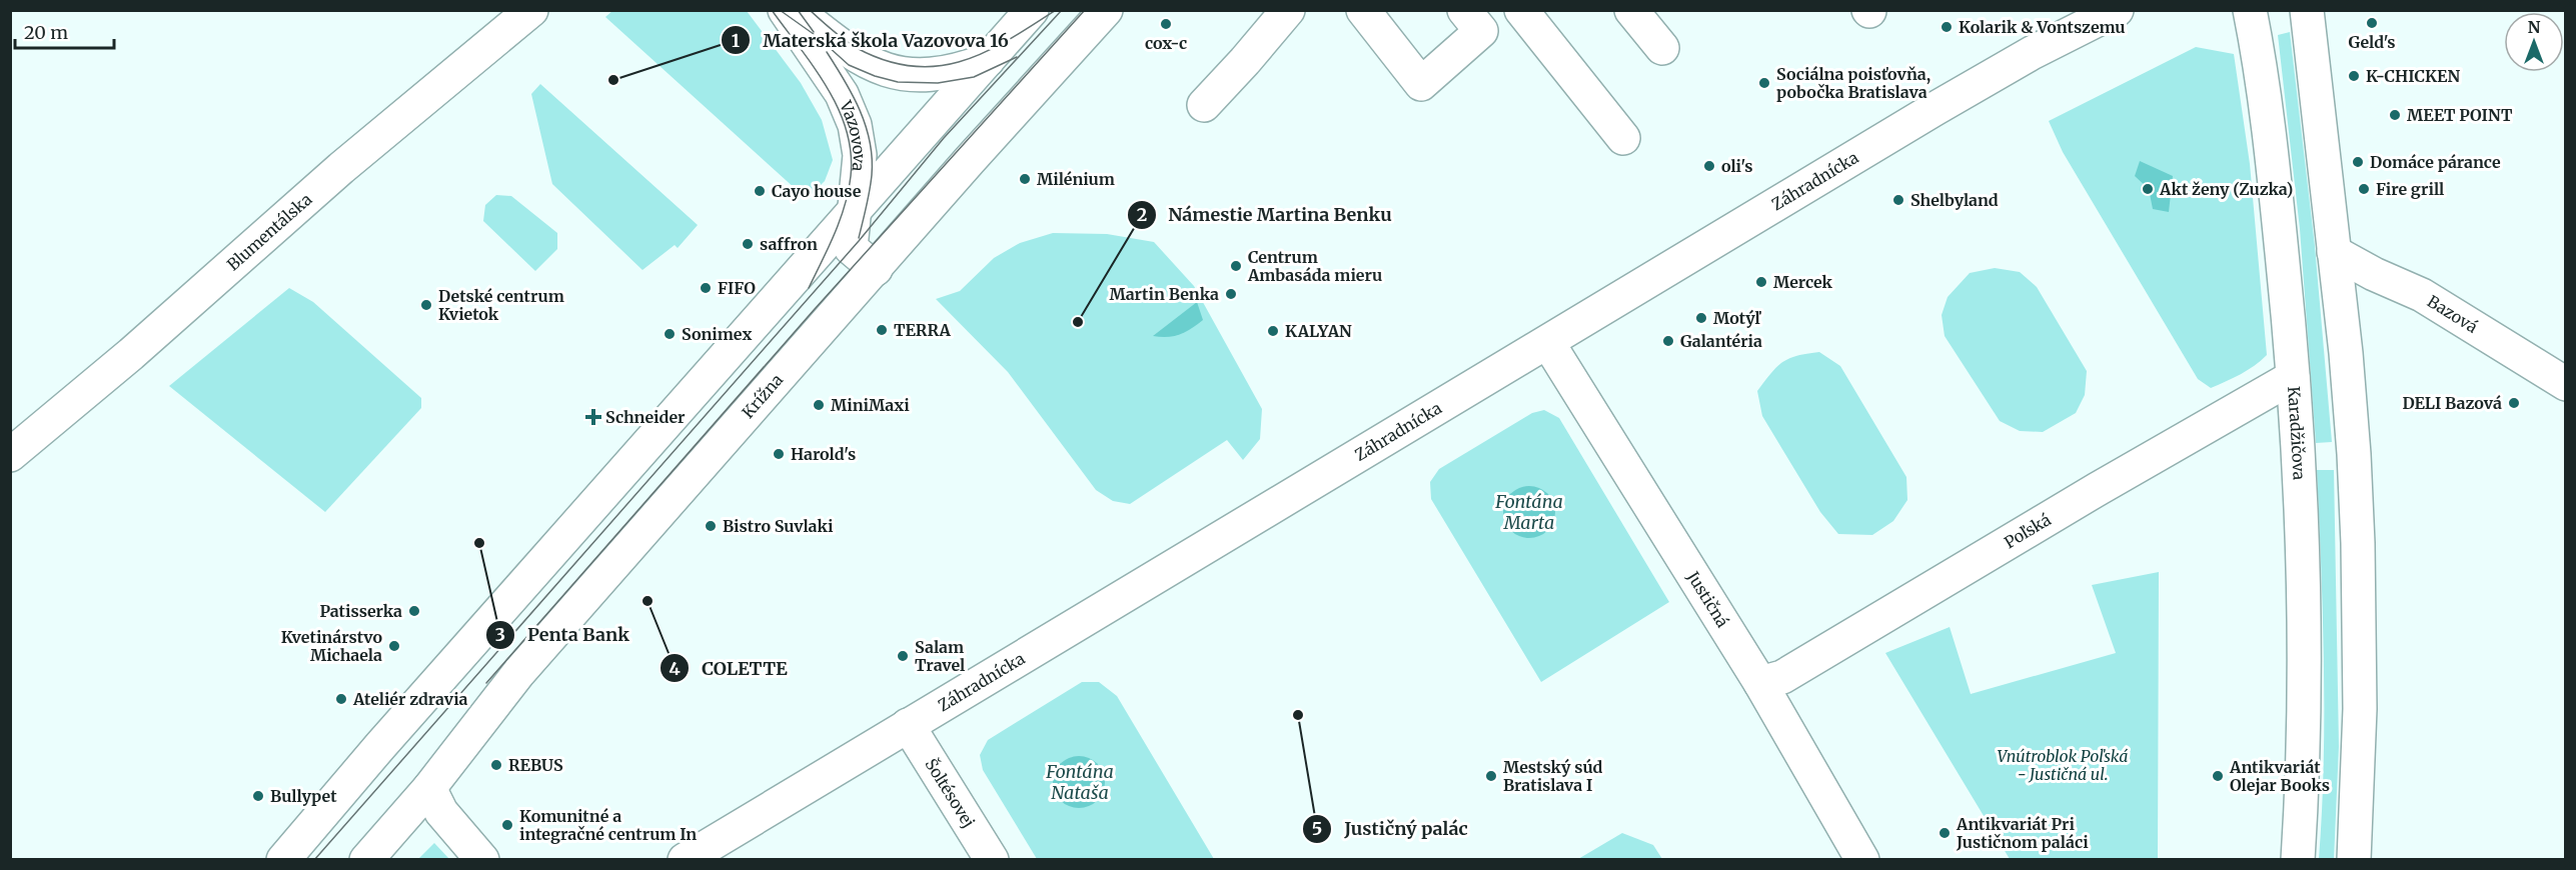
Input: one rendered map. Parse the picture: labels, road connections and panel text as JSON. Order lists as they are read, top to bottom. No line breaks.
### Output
{"streets":{"street":["Vazovova","Záhradnícka","Blumentálska","Bazová","Krížna","Karadžičova","Poľská","Justičná","Šoltésovej"]},"crossings":[["Vazovova","Krížna"],["Záhradnícka","Justičná"],["Záhradnícka","Šoltésovej"],["Karadžičova","Poľská"],["Poľská","Justičná"]],"water":["Fontána Marta","Fontána Nataša"],"parks":["Vnútroblok Poľská - Justičná ul."],"places":{"other":["Geld's","cox-c","Kolarik & Vontszemu","K-CHICKEN","Materská škola Vazovova 16","Sociálna poisťovňa, pobočka Bratislava","MEET POINT","Domáce párance","oli's","Milénium","Akt ženy (Zuzka)","Fire grill","Cayo house","Shelbyland","saffron","Centrum Ambasáda mieru","Mercek","FIFO","Martin Benka","Detské centrum Kvietok","Motýľ","Námestie Martina Benku","TERRA","KALYAN","Sonimex","Galantéria","DELI Bazová","MiniMaxi","Harold's","Bistro Suvlaki","Penta Bank","COLETTE","Patisserka","Kvetinárstvo Michaela","Salam Travel","Ateliér zdravia","Justičný palác","REBUS","Mestský súd Bratislava I","Antikvariát Olejar Books","Bullypet","Komunitné a integračné centrum In","Antikvariát Pri Justičnom paláci"],"health":["Schneider"]},"scale_bar":"20 m","north":"top"}
